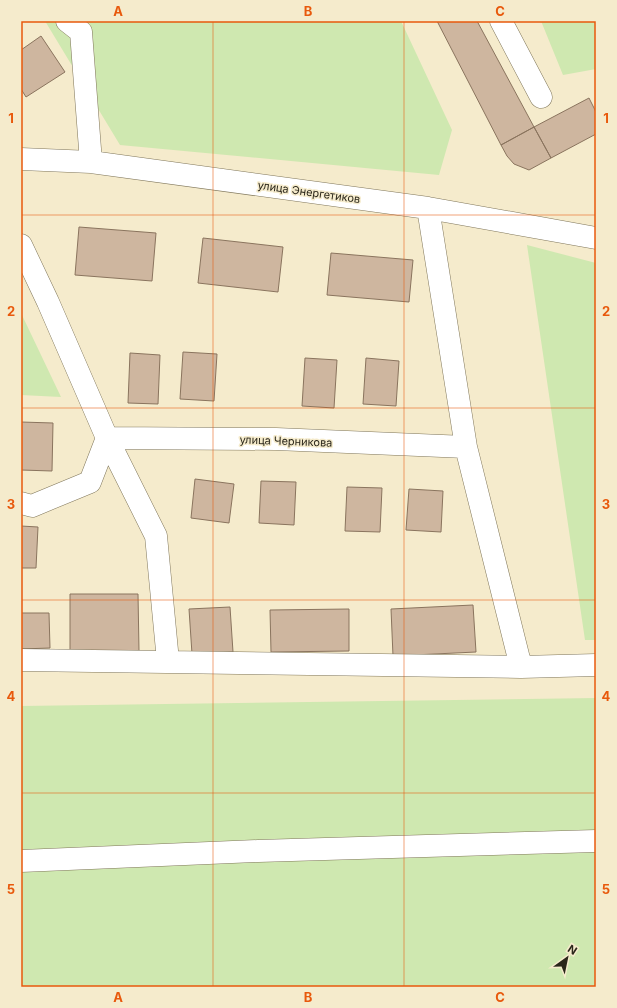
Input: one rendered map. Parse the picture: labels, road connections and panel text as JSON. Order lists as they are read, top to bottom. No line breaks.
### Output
{"streets":{"street":["улица Энергетиков","улица Черникова"]},"north":"top right","grid":{"columns":["A","B","C"],"rows":["1","2","3","4","5"]}}
